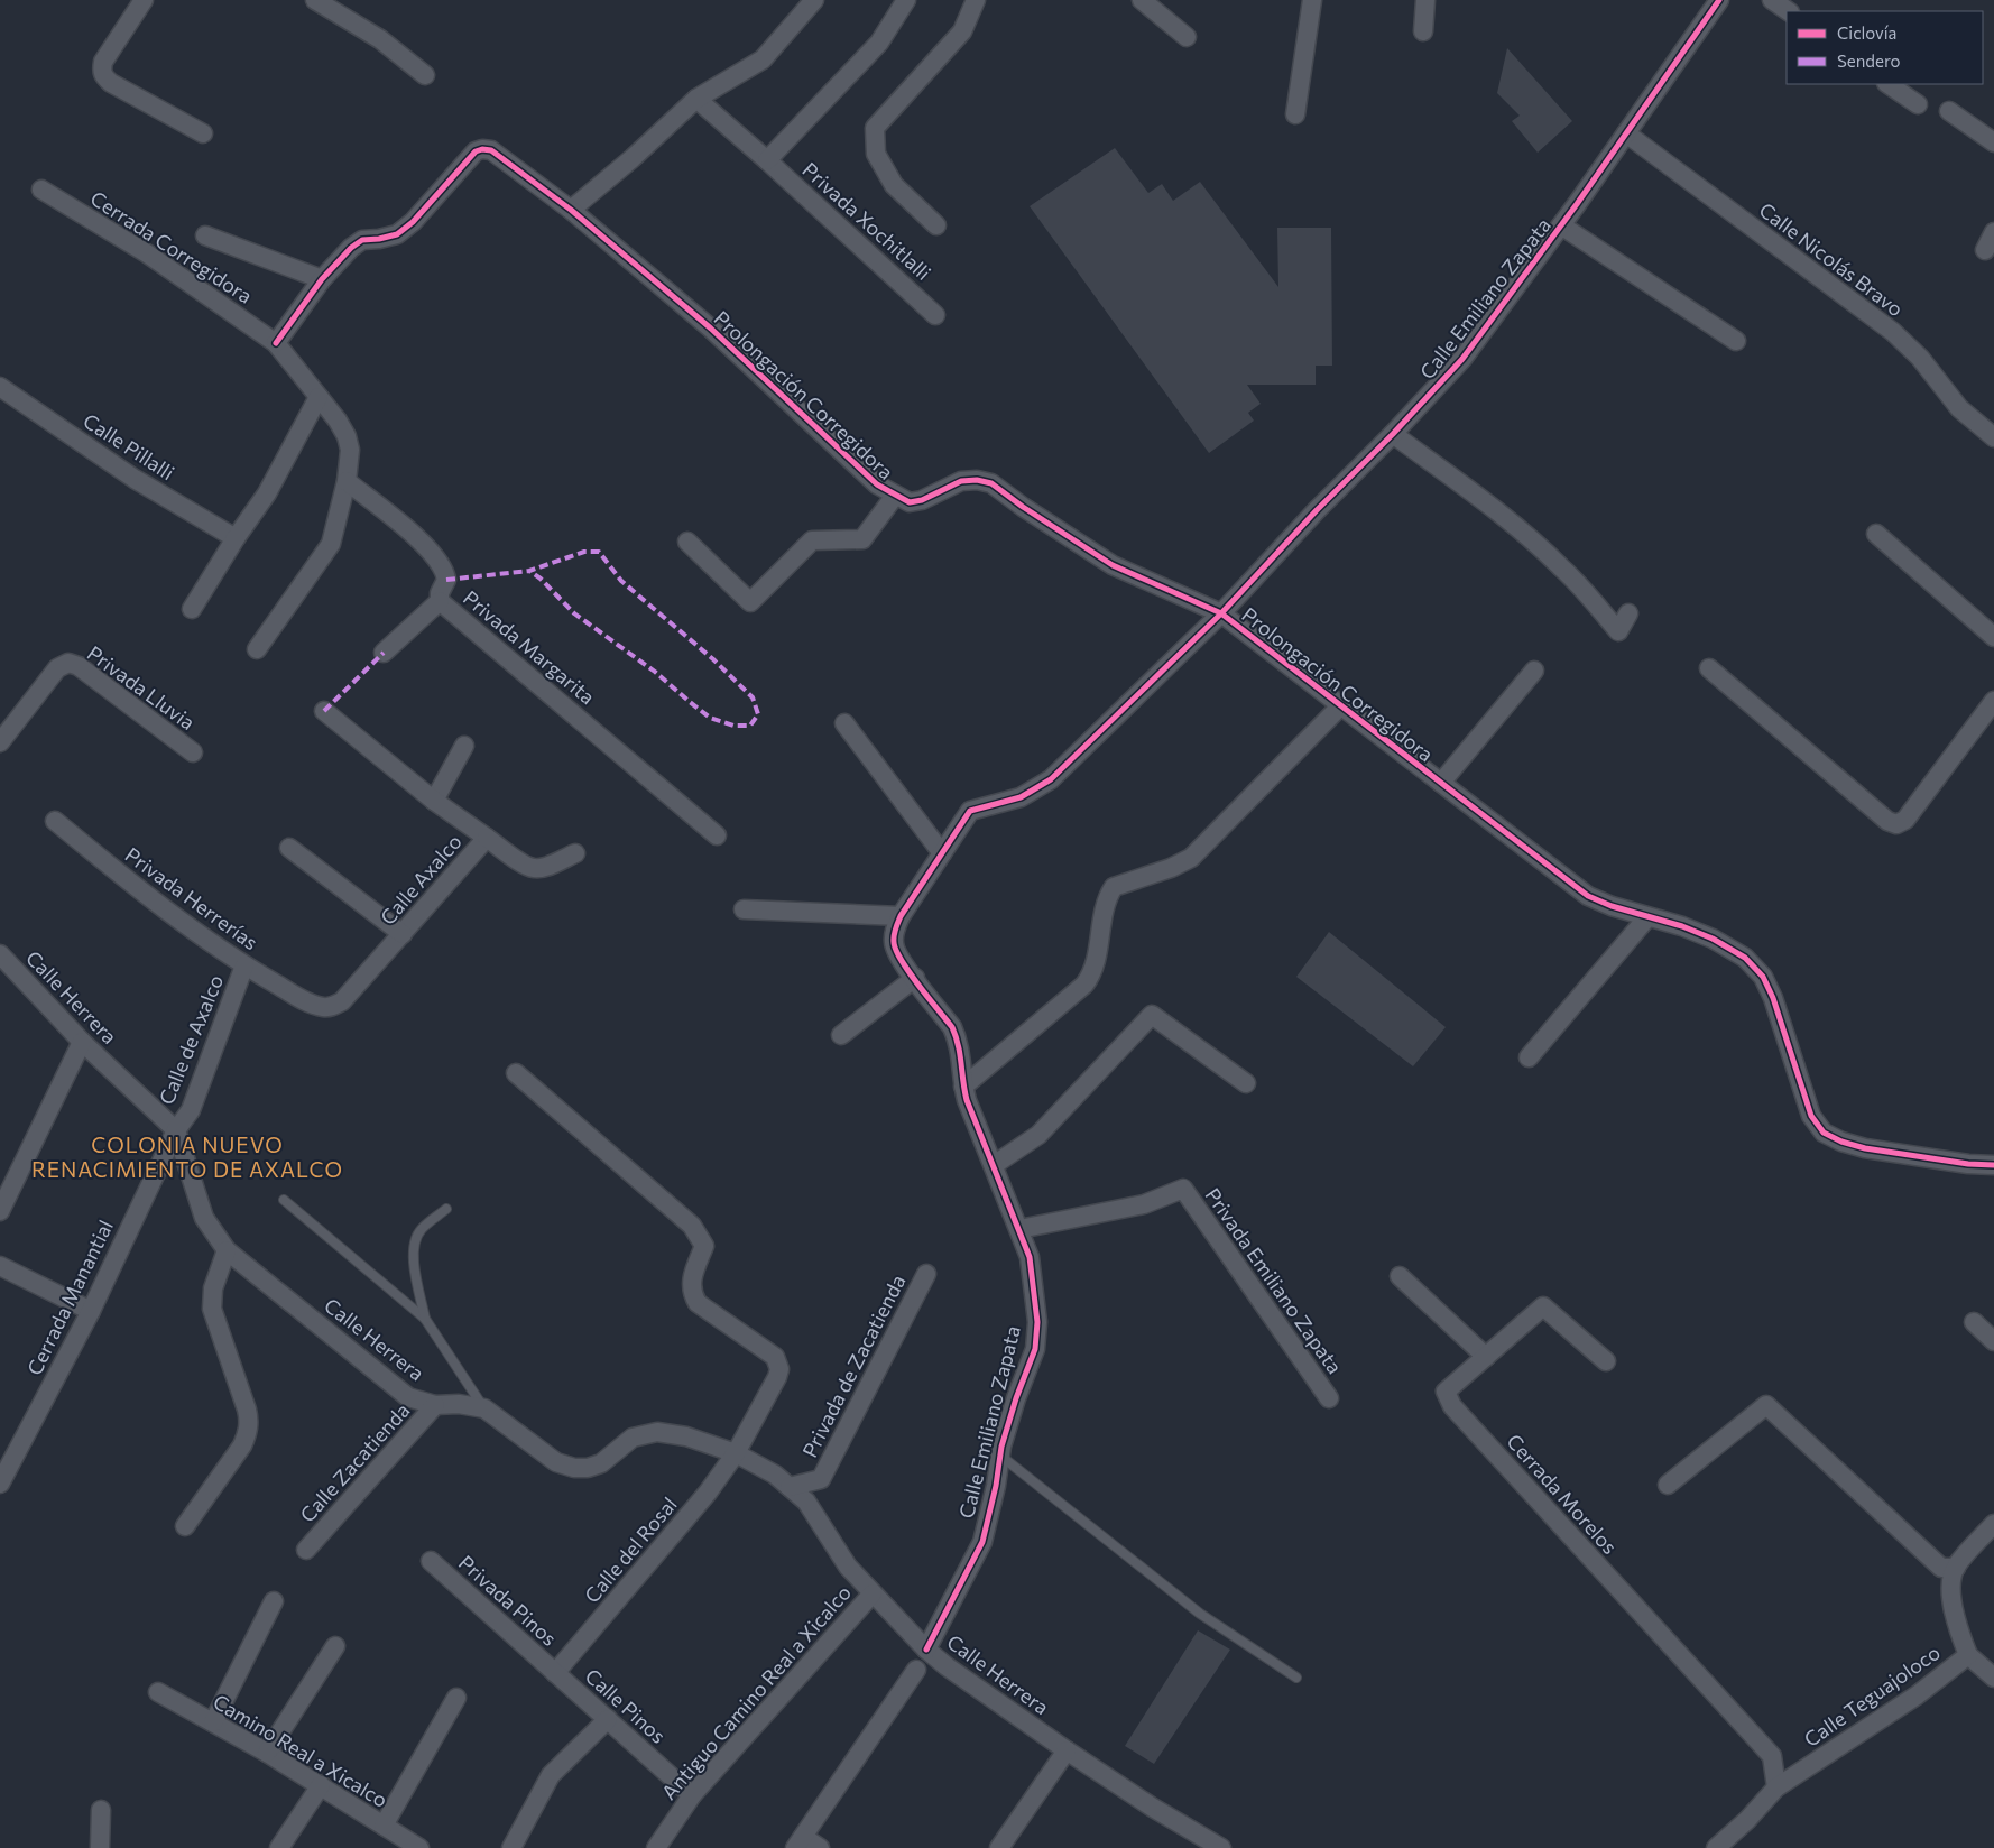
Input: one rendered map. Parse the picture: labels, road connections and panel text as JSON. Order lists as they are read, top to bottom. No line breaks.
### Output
{"streets":{"street":["Privada Xochitlalli","Cerrada Corregidora","Calle Nicolás Bravo","Calle Emiliano Zapata","Prolongación Corregidora","Calle Pillalli","Privada Margarita","Privada Lluvia","Calle Axalco","Privada Herrerías","Calle Herrera","Calle de Axalco","Privada Emiliano Zapata","Cerrada Manantial","Privada de Zacatienda","Calle Zacatienda","Cerrada Morelos","Calle del Rosal","Privada Pinos","Antiguo Camino Real a Xicalco","Calle Teguajoloco","Calle Pinos","Camino Real a Xicalco"]},"crossings":[["Cerrada Corregidora","Prolongación Corregidora"],["Calle Nicolás Bravo","Calle Emiliano Zapata"],["Calle Emiliano Zapata","Prolongación Corregidora"],["Calle Emiliano Zapata","Calle Herrera"],["Calle Emiliano Zapata","Privada Emiliano Zapata"],["Calle Axalco","Privada Herrerías"],["Privada Herrerías","Calle de Axalco"],["Calle Herrera","Calle de Axalco"],["Calle Herrera","Cerrada Manantial"],["Calle Herrera","Privada de Zacatienda"],["Calle Herrera","Calle Zacatienda"],["Calle Herrera","Calle del Rosal"],["Calle Herrera","Antiguo Camino Real a Xicalco"],["Calle de Axalco","Cerrada Manantial"],["Cerrada Morelos","Calle Teguajoloco"],["Calle del Rosal","Privada Pinos"],["Calle del Rosal","Calle Pinos"],["Privada Pinos","Calle Pinos"],["Antiguo Camino Real a Xicalco","Calle Pinos"]],"districts":["COLONIA NUEVO RENACIMIENTO DE AXALCO"],"legend":["Ciclovía","Sendero"]}
